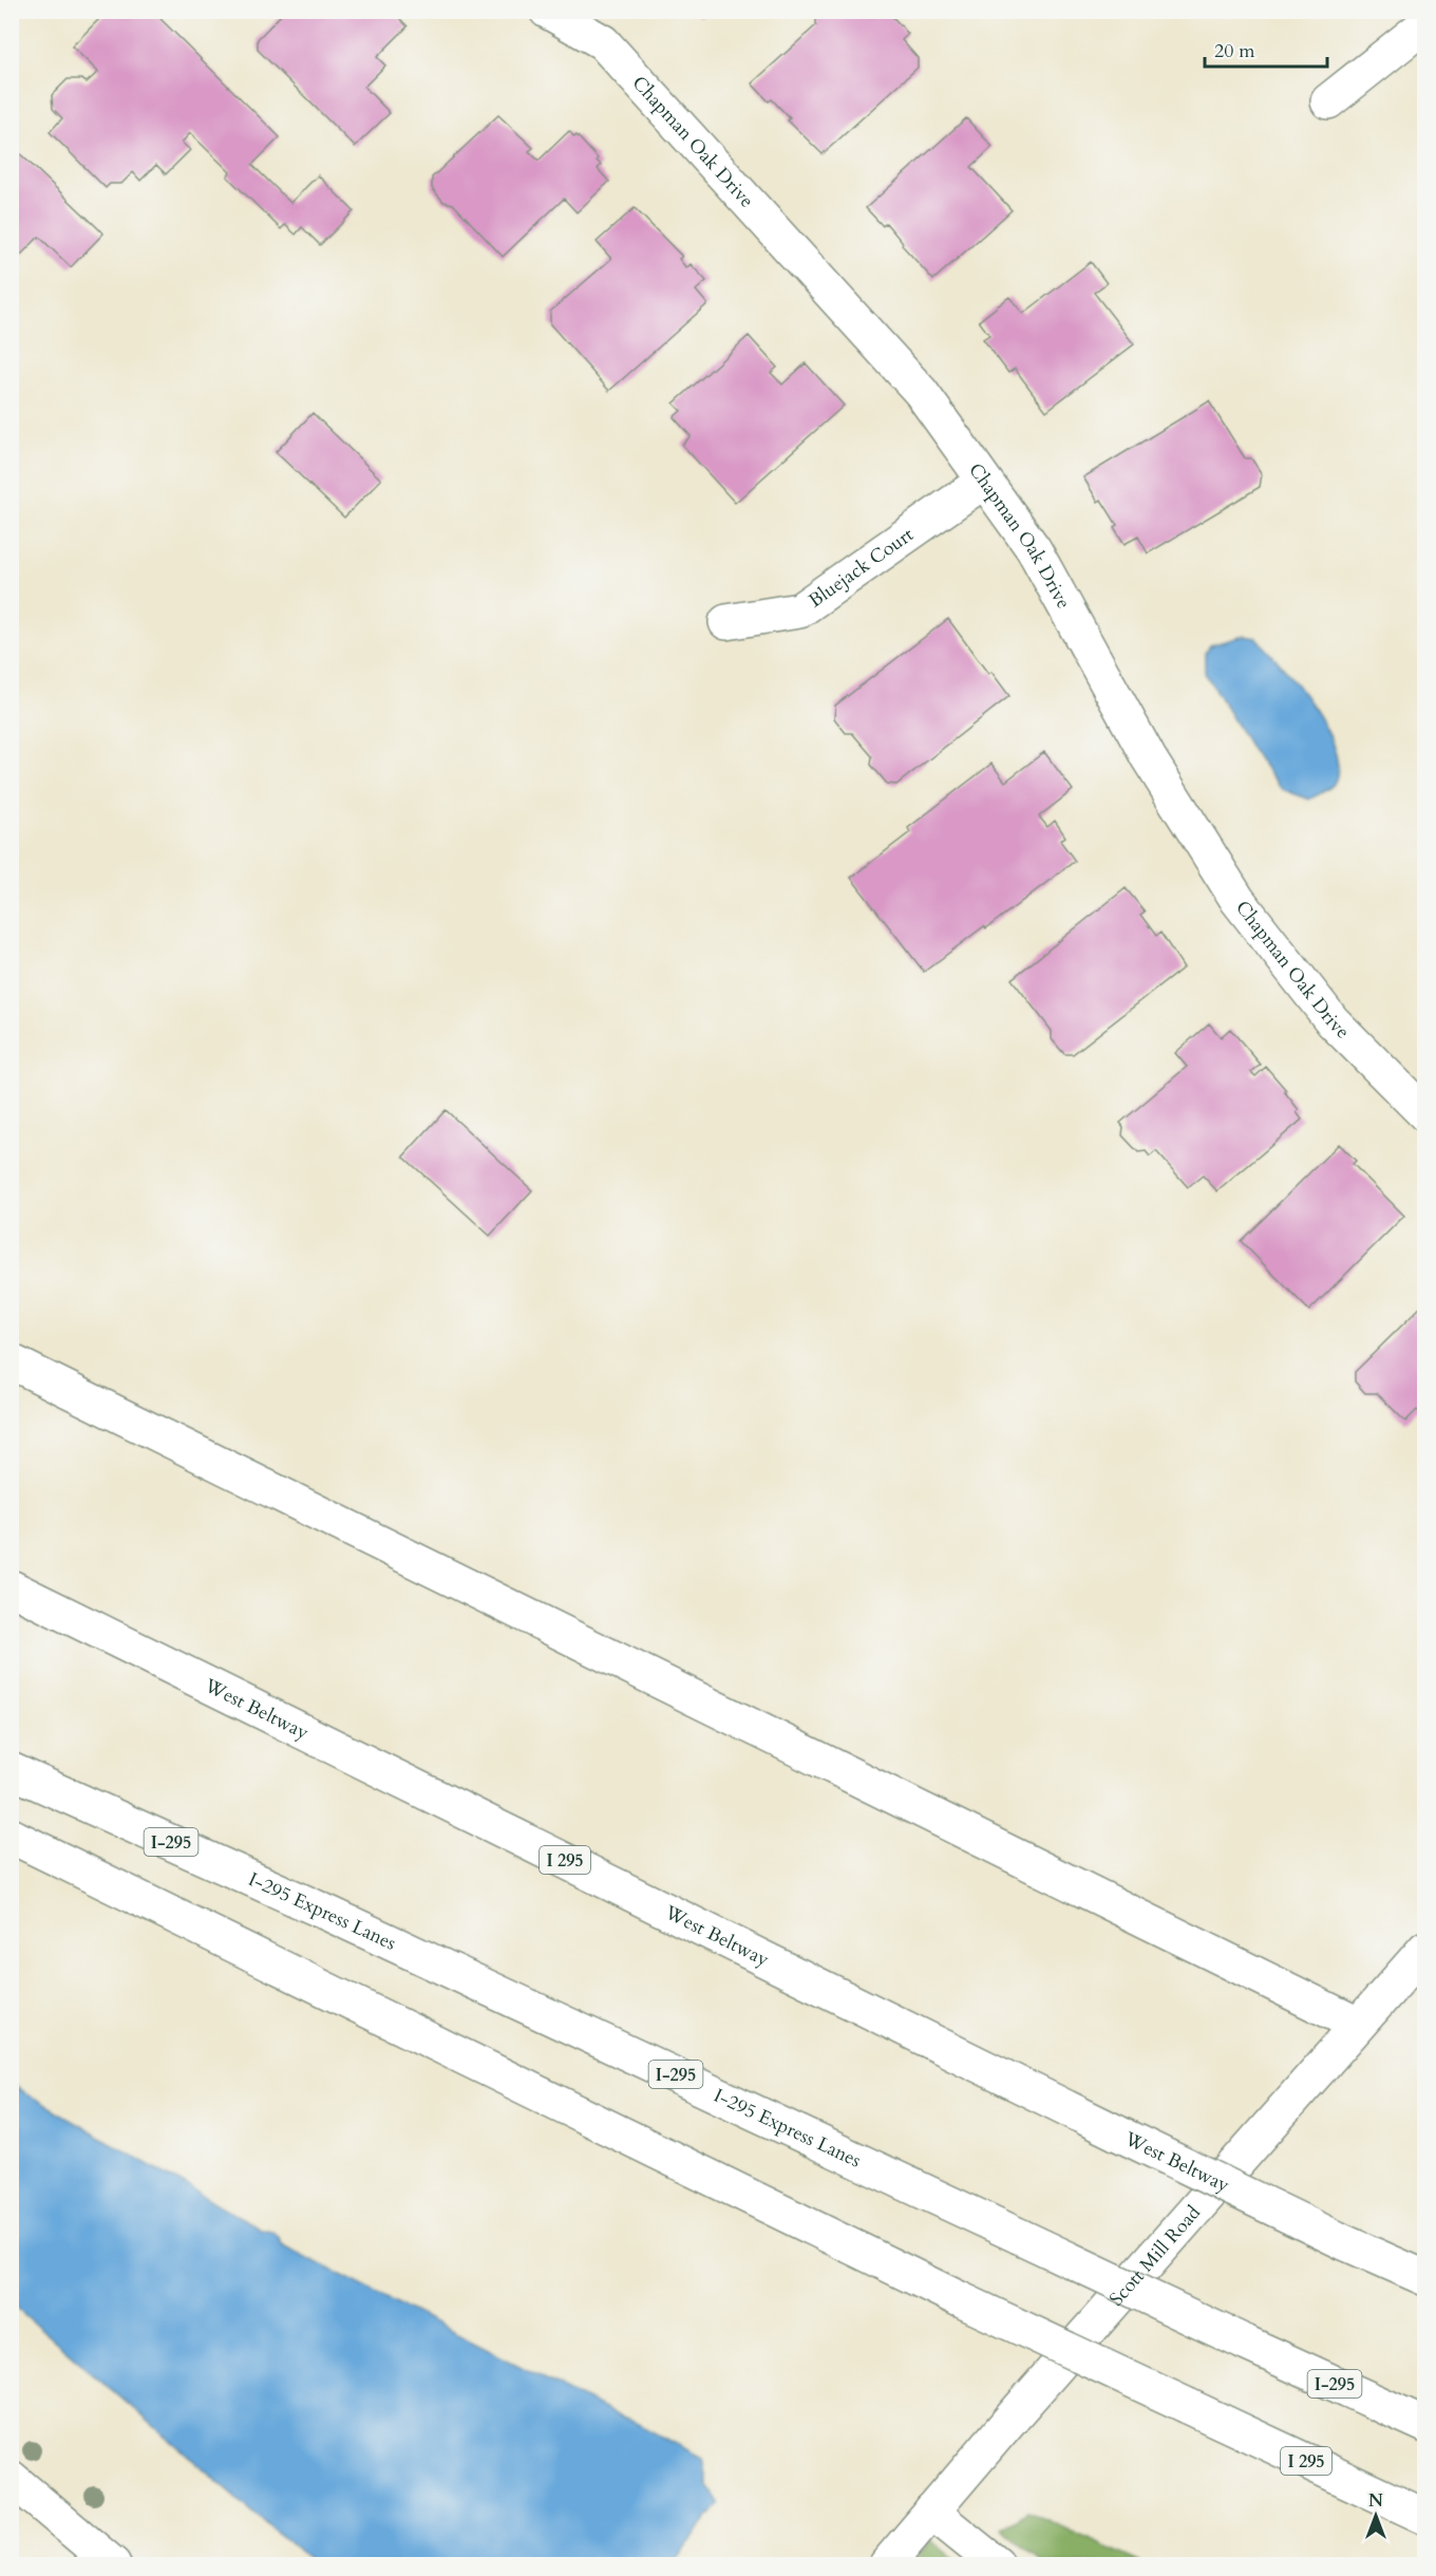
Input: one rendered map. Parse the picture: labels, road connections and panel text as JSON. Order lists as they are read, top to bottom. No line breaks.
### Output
{"streets":{"main road":["Chapman Oak Drive","Bluejack Court","West Beltway","I-295","I 295","I-295 Express Lanes","Scott Mill Road"]},"crossings":[["Chapman Oak Drive","Bluejack Court"]],"scale_bar":"20 m","north":"top"}
